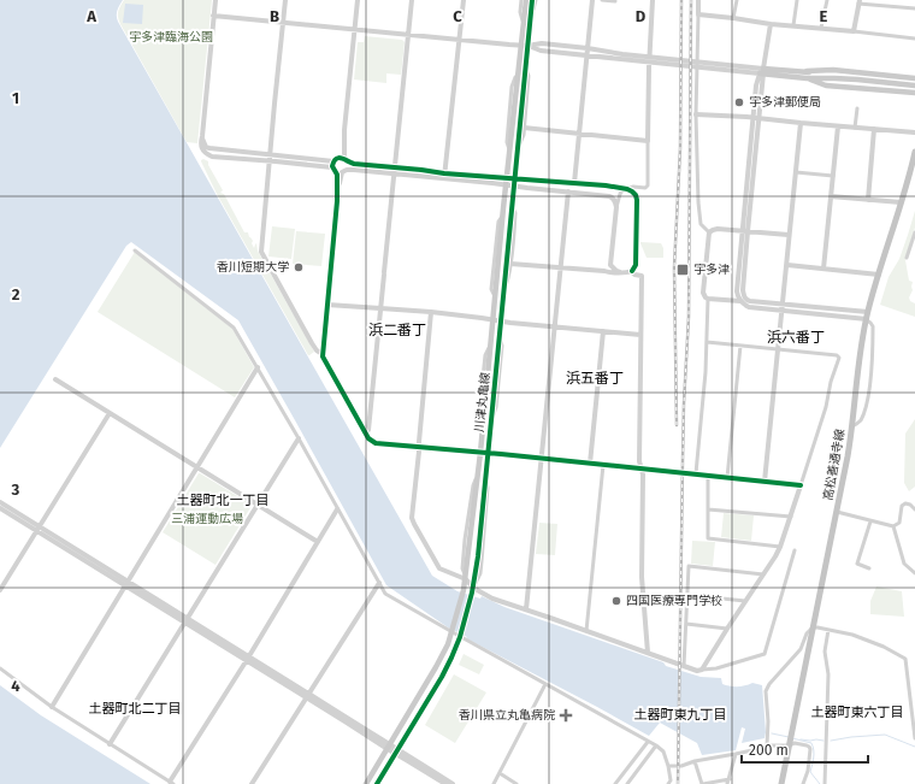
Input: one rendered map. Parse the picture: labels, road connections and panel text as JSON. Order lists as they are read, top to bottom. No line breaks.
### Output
{"streets":{"main road":["川津丸亀線","高松善通寺線"]},"districts":["浜二番丁","浜六番丁","浜五番丁","土器町北一丁目","土器町北二丁目","土器町東六丁目","土器町東九丁目"],"parks":["宇多津臨海公園","三浦運動広場"],"places":{"other":["宇多津郵便局","香川短期大学","四国医療専門学校"],"transit":["宇多津"],"health":["香川県立丸亀病院"]},"scale_bar":"200 m","grid":{"columns":["A","B","C","D","E"],"rows":["1","2","3","4"]}}
